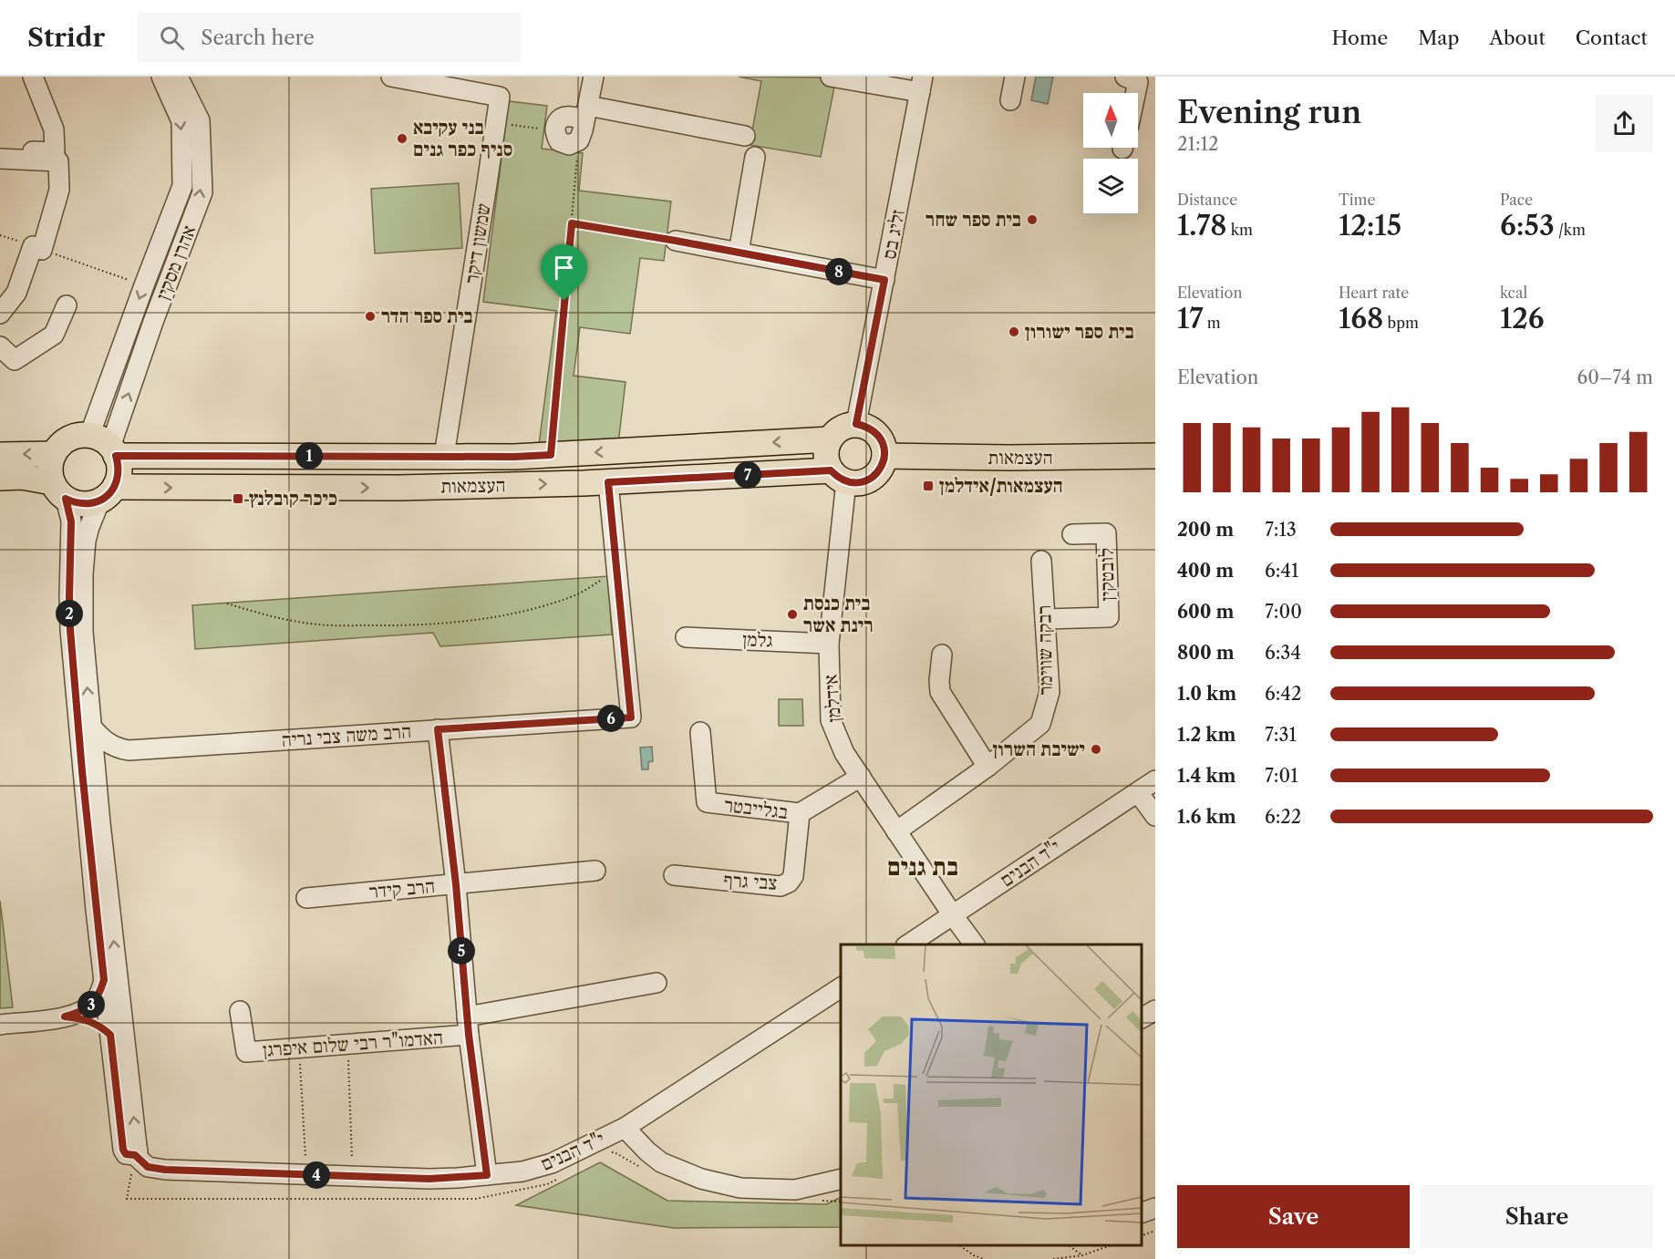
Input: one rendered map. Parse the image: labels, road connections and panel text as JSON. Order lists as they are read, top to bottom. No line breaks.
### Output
{"streets":{"main road":["העצמאות"],"street":["זליג בס","שמשון דיקר","אהרן מסקין","לובטקין","גלמן","רבקה שווימר","אידלמן","הרב משה צבי נריה","בגלייבטר","י\"ד הבנים","צבי גרף","הרב קידר","האדמו\"ר רבי שלום איפרגן"]},"crossings":[["זליג בס","העצמאות"],["זליג בס","אידלמן"],["שמשון דיקר","העצמאות"],["אהרן מסקין","העצמאות"],["העצמאות","אידלמן"],["לובטקין","רבקה שווימר"],["גלמן","אידלמן"],["רבקה שווימר","אידלמן"],["אידלמן","בגלייבטר"],["אידלמן","י\"ד הבנים"],["בגלייבטר","צבי גרף"]],"districts":["בת גנים"],"places":{"other":["בני עקיבא סניף כפר גנים","בית ספר שחר","בית ספר הדר","בית ספר ישורון","בית כנסת רינת אשר","ישיבת השרון"],"transit":["העצמאות/אידלמן","כיכר קובלנץ"]},"north":"top","page":{"header":"Stridr","search":"Search here","nav":["Home","Map","About","Contact"],"heading":["Evening run","21:12"],"stats":[["Distance","1.78 km"],["Time","12:15"],["Pace","6:53 /km"],["Elevation","17 m"],["Heart rate","168 bpm"],["kcal","126"]],"pins":["8","1","7","2","6","5","3","4"],"chart":["Elevation","60–74 m"],"list":[{"name":"200 m","note":"7:13"},{"name":"400 m","note":"6:41"},{"name":"600 m","note":"7:00"},{"name":"800 m","note":"6:34"},{"name":"1.0 km","note":"6:42"},{"name":"1.2 km","note":"7:31"},{"name":"1.4 km","note":"7:01"},{"name":"1.6 km","note":"6:22"}],"buttons":["Save","Share"]}}
